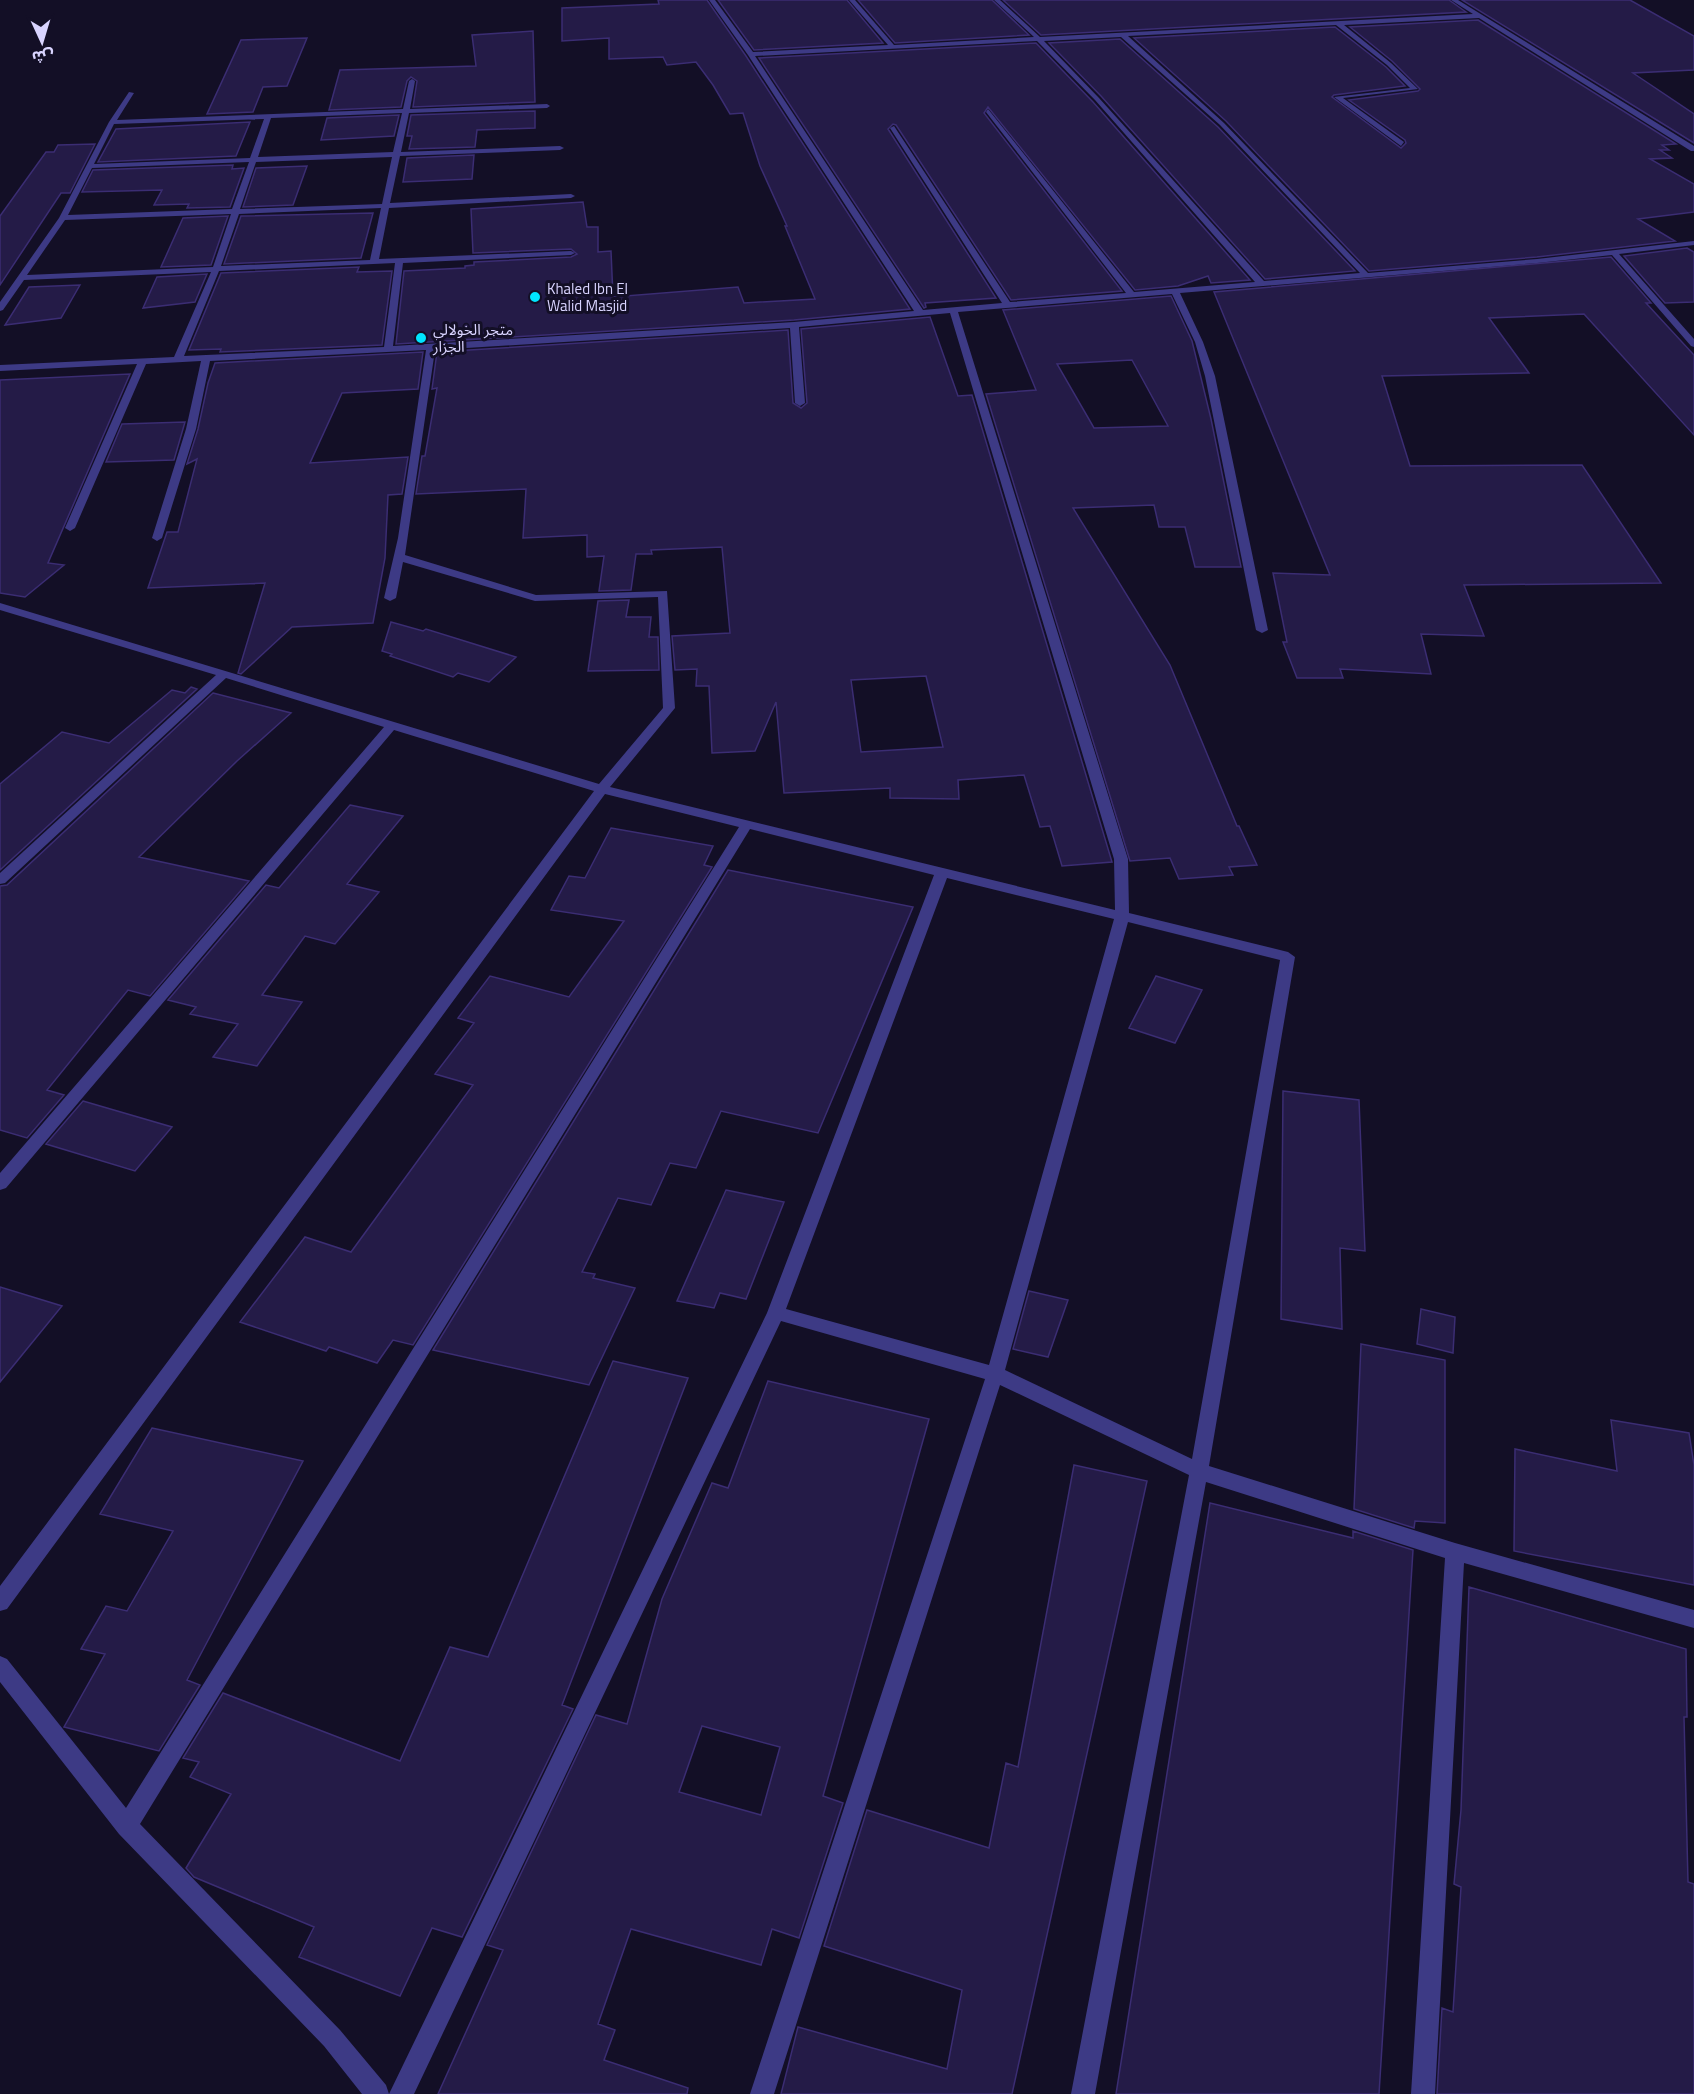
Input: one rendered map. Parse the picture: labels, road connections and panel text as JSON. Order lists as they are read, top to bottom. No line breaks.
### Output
{"places":["Khaled Ibn El Walid Masjid","متجر الخولالي الجزار"],"north":"bottom"}
